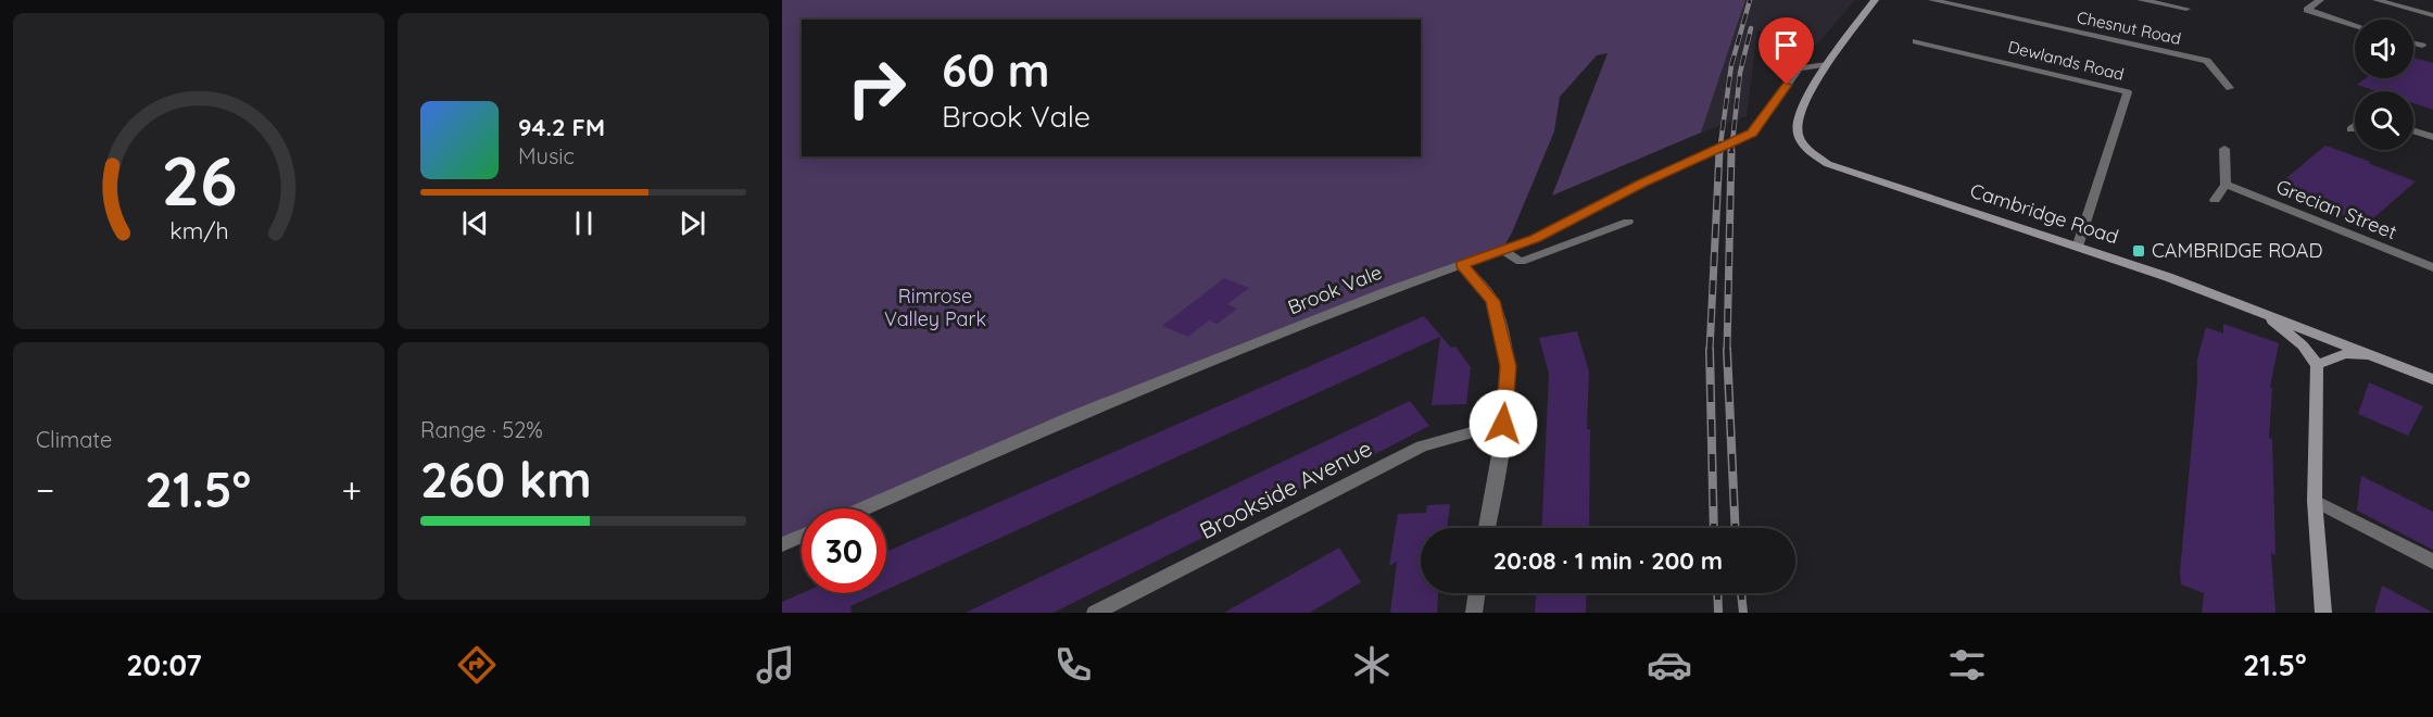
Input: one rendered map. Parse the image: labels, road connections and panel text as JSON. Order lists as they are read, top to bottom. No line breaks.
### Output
{"streets":{"main road":["Cambridge Road"],"street":["Chesnut Road","Dewlands Road","Grecian Street","Brook Vale","Brookside Avenue"]},"crossings":[["Dewlands Road","Cambridge Road"],["Cambridge Road","Brook Vale"]],"parks":["Rimrose Valley Park"],"places":{"transit":["CAMBRIDGE ROAD"]},"page":{"turn":["60 m","Brook Vale"],"song":["94.2 FM","Music"],"tile":["Climate",["Range · 52%","260 km"]],"heat":["−","21.5°","+"],"limit":"30","trip":"20:08 · 1 min · 200 m","tabs":["20:07","21.5°"],"gauge":["26","km/h"]}}
